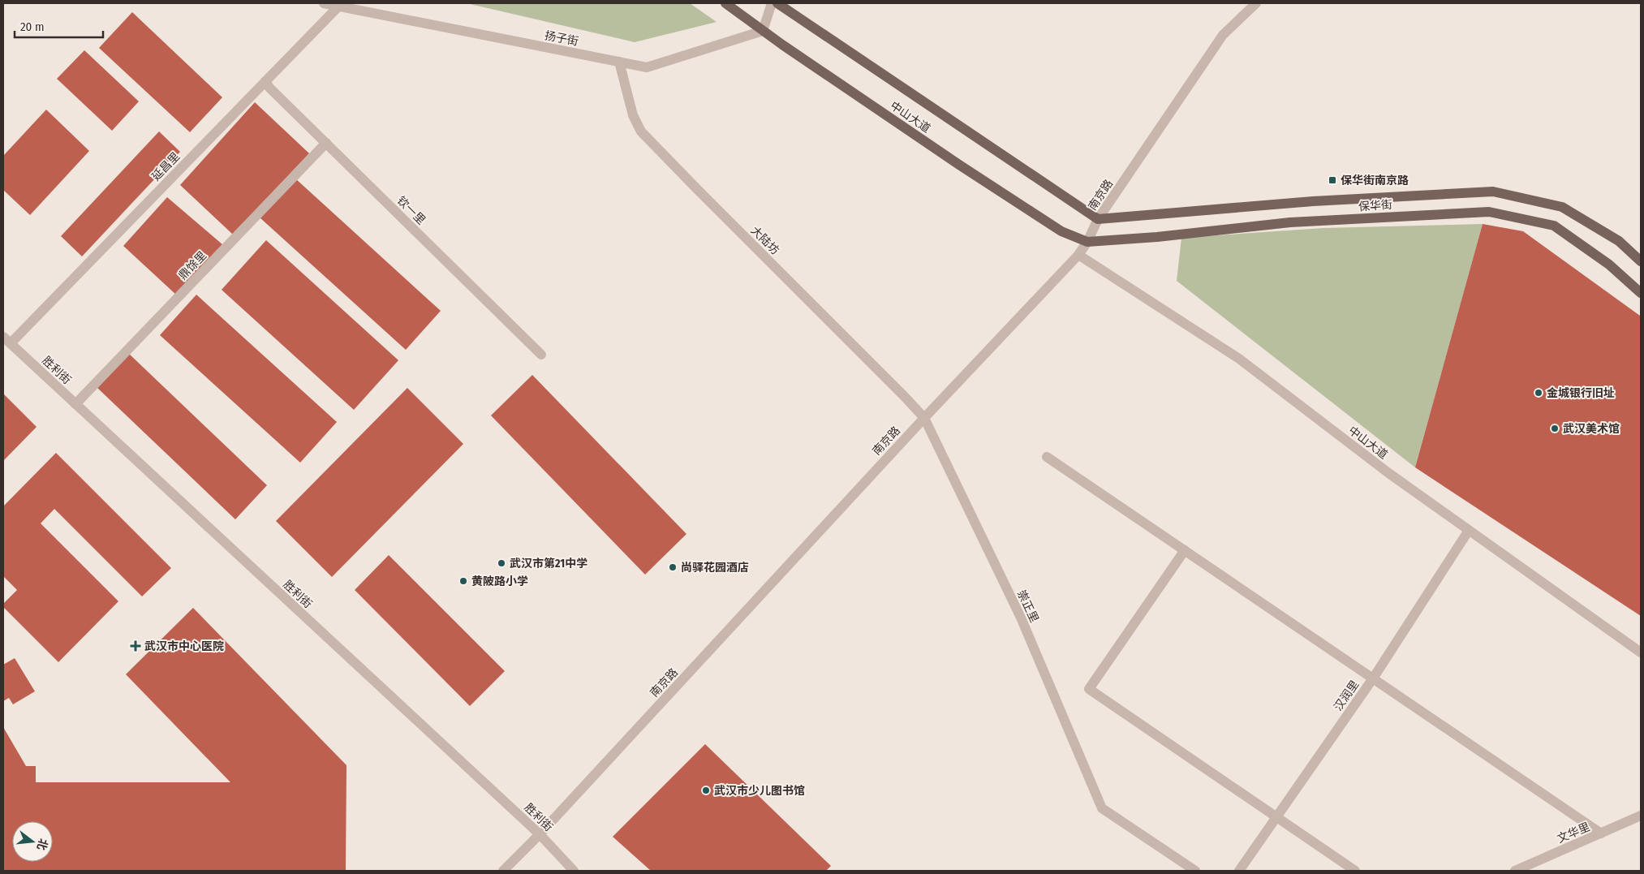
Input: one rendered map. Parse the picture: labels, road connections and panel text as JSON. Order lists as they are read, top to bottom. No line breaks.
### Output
{"streets":{"main road":["中山大道","保华街"],"street":["扬子街","延昌里","南京路","钦一里","大陆坊","鼎馀里","胜利街","崇正里","汉润里","文华里"]},"crossings":[["扬子街","中山大道"],["扬子街","延昌里"],["扬子街","大陆坊"],["中山大道","南京路"],["中山大道","保华街"],["延昌里","钦一里"],["延昌里","胜利街"],["南京路","保华街"],["南京路","大陆坊"],["南京路","胜利街"],["南京路","崇正里"],["钦一里","鼎馀里"],["大陆坊","崇正里"],["鼎馀里","胜利街"]],"places":{"transit":["保华街南京路"],"other":["金城银行旧址","武汉美术馆","武汉市第21中学","尚驿花园酒店","黄陂路小学","武汉市少儿图书馆"],"health":["武汉市中心医院"]},"scale_bar":"20 m","north":"right"}
